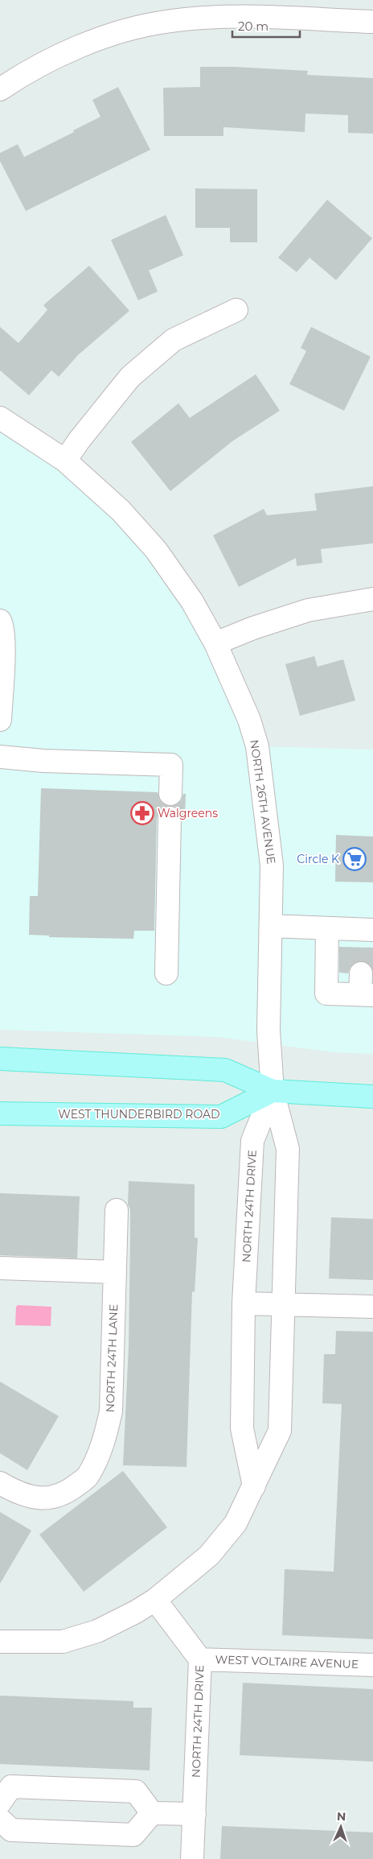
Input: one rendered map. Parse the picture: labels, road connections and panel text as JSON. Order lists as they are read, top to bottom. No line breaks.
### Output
{"streets":{"main road":["WEST THUNDERBIRD ROAD"],"street":["NORTH 26TH AVENUE","NORTH 24TH DRIVE","NORTH 24TH LANE","WEST VOLTAIRE AVENUE"]},"crossings":[["NORTH 26TH AVENUE","WEST THUNDERBIRD ROAD"],["NORTH 26TH AVENUE","NORTH 24TH DRIVE"],["WEST THUNDERBIRD ROAD","NORTH 24TH DRIVE"],["NORTH 24TH DRIVE","WEST VOLTAIRE AVENUE"]],"places":{"pharmacy":["Walgreens"],"supermarket":["Circle K"]},"scale_bar":"20 m","north":"top"}
